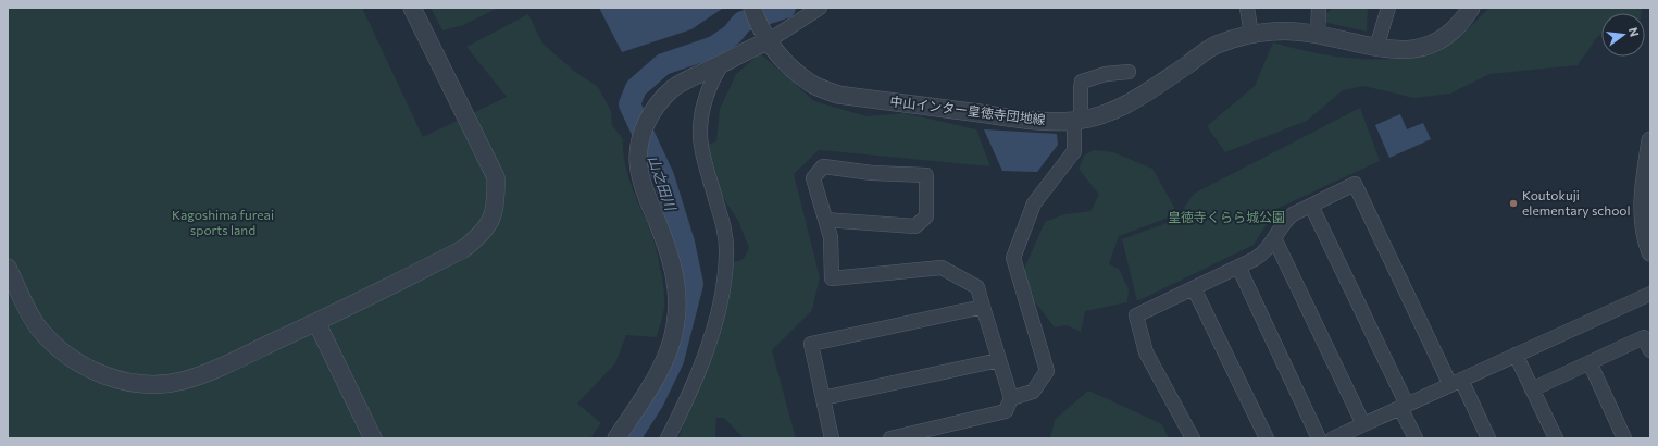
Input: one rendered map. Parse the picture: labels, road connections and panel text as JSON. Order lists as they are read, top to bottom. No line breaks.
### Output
{"streets":{"street":["中山インター皇徳寺団地線"]},"water":["山之田川"],"parks":["Kagoshima fureai sports land","皇徳寺くらら城公園"],"places":["Koutokuji elementary school"],"north":"right"}
